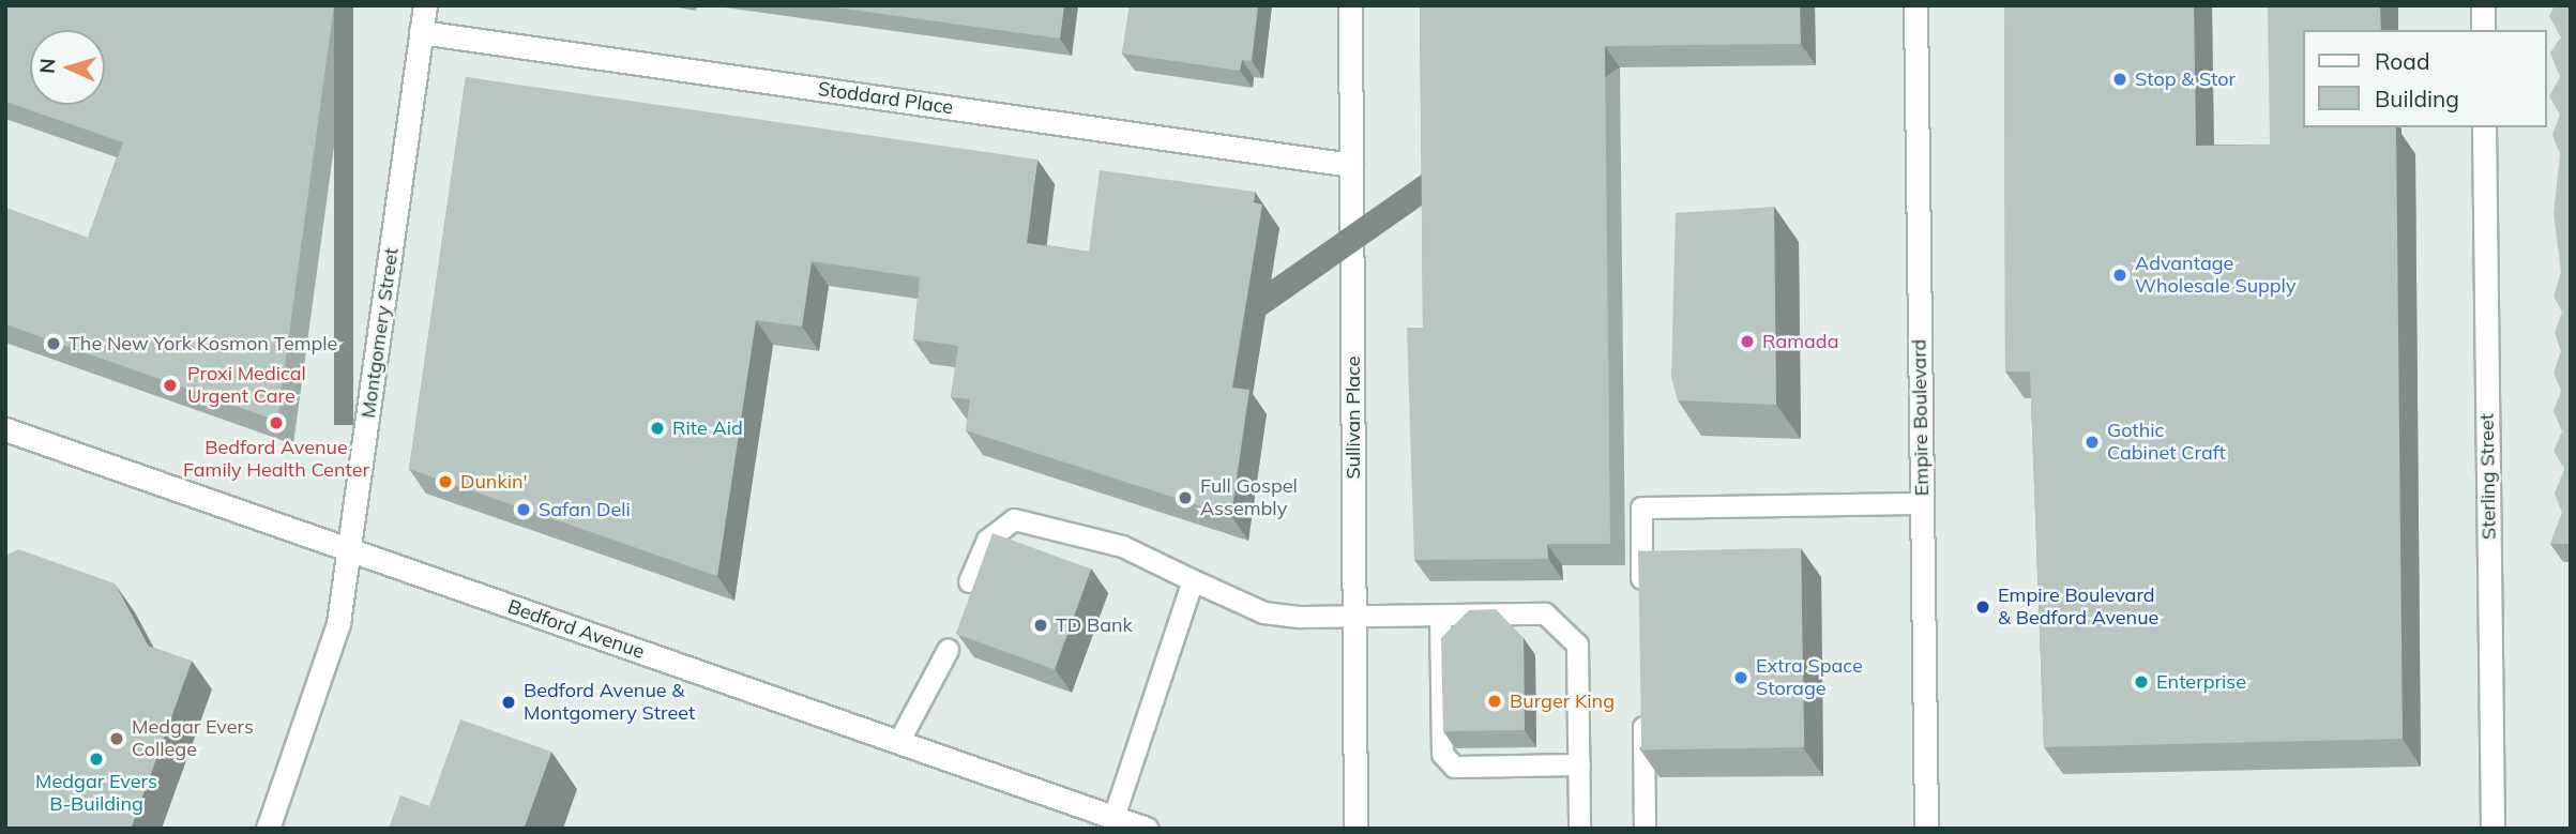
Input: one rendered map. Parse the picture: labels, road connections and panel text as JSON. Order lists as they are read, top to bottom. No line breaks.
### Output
{"streets":{"street":["Stoddard Place","Montgomery Street","Sullivan Place","Empire Boulevard","Sterling Street","Bedford Avenue"]},"crossings":[["Stoddard Place","Montgomery Street"],["Stoddard Place","Sullivan Place"],["Montgomery Street","Bedford Avenue"]],"places":["Stop & Stor","Advantage Wholesale Supply","Ramada","The New York Kosmon Temple","Proxi Medical Urgent Care","Bedford Avenue Family Health Center","Rite Aid","Gothic Cabinet Craft","Dunkin'","Full Gospel Assembly","Safan Deli","Empire Boulevard & Bedford Avenue","TD Bank","Extra Space Storage","Enterprise","Burger King","Bedford Avenue & Montgomery Street","Medgar Evers College","Medgar Evers B-Building"],"legend":["Road","Building"],"north":"left"}
